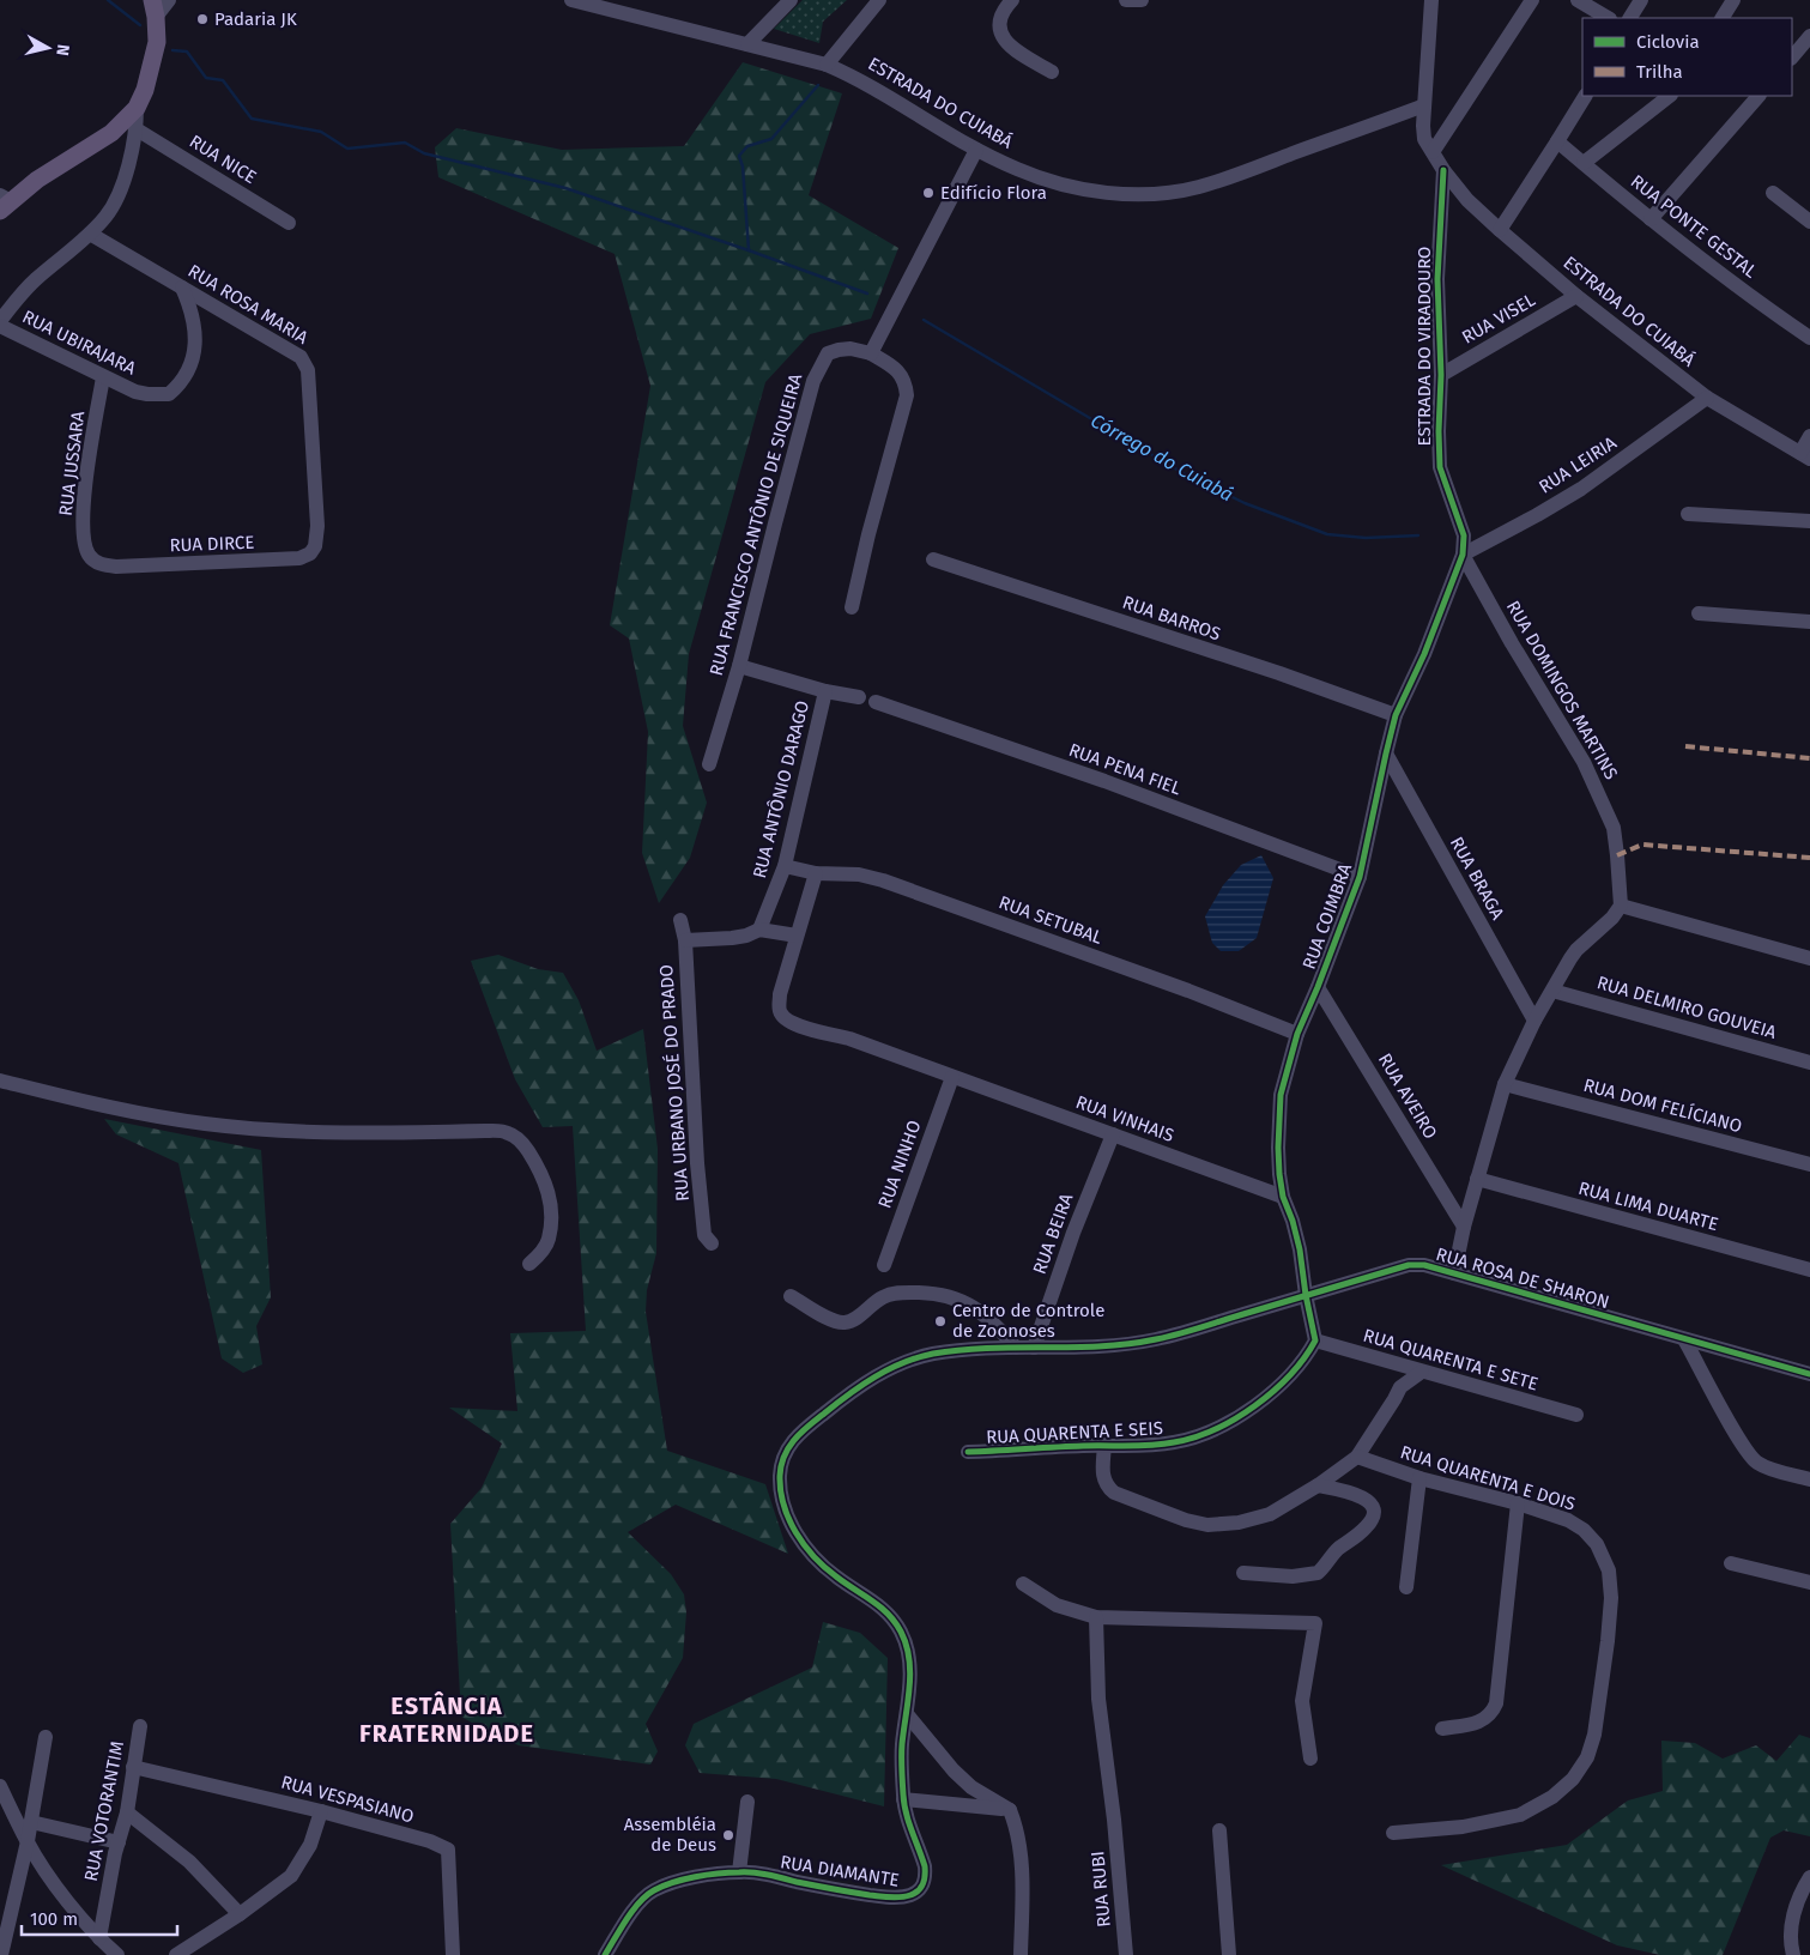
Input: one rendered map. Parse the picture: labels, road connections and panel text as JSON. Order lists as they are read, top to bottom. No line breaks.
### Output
{"streets":{"street":["ESTRADA DO CUIABÁ","RUA NICE","RUA PONTE GESTAL","RUA ROSA MARIA","RUA VISEL","RUA UBIRAJARA","ESTRADA DO VIRADOURO","RUA JUSSARA","RUA LEIRIA","RUA FRANCISCO ANTÔNIO DE SIQUEIRA","RUA DIRCE","RUA BARROS","RUA DOMINGOS MARTINS","RUA PENA FIEL","RUA ANTÔNIO DARAGO","RUA BRAGA","RUA COIMBRA","RUA SETUBAL","RUA DELMIRO GOUVEIA","RUA URBANO JOSÉ DO PRADO","RUA AVEIRO","RUA DOM FELÍCIANO","RUA VINHAIS","RUA NINHO","RUA LIMA DUARTE","RUA BEIRA","RUA ROSA DE SHARON","RUA QUARENTA E SETE","RUA QUARENTA E SEIS","RUA QUARENTA E DOIS","RUA VESPASIANO","RUA VOTORANTIM","RUA DIAMANTE","RUA RUBI"]},"crossings":[["ESTRADA DO CUIABÁ","RUA VISEL"],["ESTRADA DO CUIABÁ","ESTRADA DO VIRADOURO"],["ESTRADA DO CUIABÁ","RUA LEIRIA"],["RUA ROSA MARIA","RUA UBIRAJARA"],["RUA ROSA MARIA","RUA DIRCE"],["RUA VISEL","ESTRADA DO VIRADOURO"],["RUA UBIRAJARA","RUA JUSSARA"],["ESTRADA DO VIRADOURO","RUA LEIRIA"],["ESTRADA DO VIRADOURO","RUA DOMINGOS MARTINS"],["ESTRADA DO VIRADOURO","RUA COIMBRA"],["RUA JUSSARA","RUA DIRCE"],["RUA LEIRIA","RUA DOMINGOS MARTINS"],["RUA LEIRIA","RUA COIMBRA"],["RUA BARROS","RUA COIMBRA"],["RUA DOMINGOS MARTINS","RUA COIMBRA"],["RUA PENA FIEL","RUA COIMBRA"],["RUA ANTÔNIO DARAGO","RUA SETUBAL"],["RUA BRAGA","RUA COIMBRA"],["RUA COIMBRA","RUA SETUBAL"],["RUA COIMBRA","RUA AVEIRO"],["RUA COIMBRA","RUA VINHAIS"],["RUA COIMBRA","RUA ROSA DE SHARON"],["RUA VINHAIS","RUA NINHO"],["RUA VINHAIS","RUA BEIRA"],["RUA BEIRA","RUA ROSA DE SHARON"],["RUA ROSA DE SHARON","RUA DIAMANTE"],["RUA QUARENTA E SETE","RUA QUARENTA E SEIS"],["RUA VESPASIANO","RUA VOTORANTIM"]],"districts":["ESTÂNCIA FRATERNIDADE"],"water":["Córrego do Cuiabá"],"places":["Padaria JK","Edifício Flora","Centro de Controle de Zoonoses","Assembléia de Deus"],"legend":["Ciclovia","Trilha"],"scale_bar":"100 m","north":"right"}
